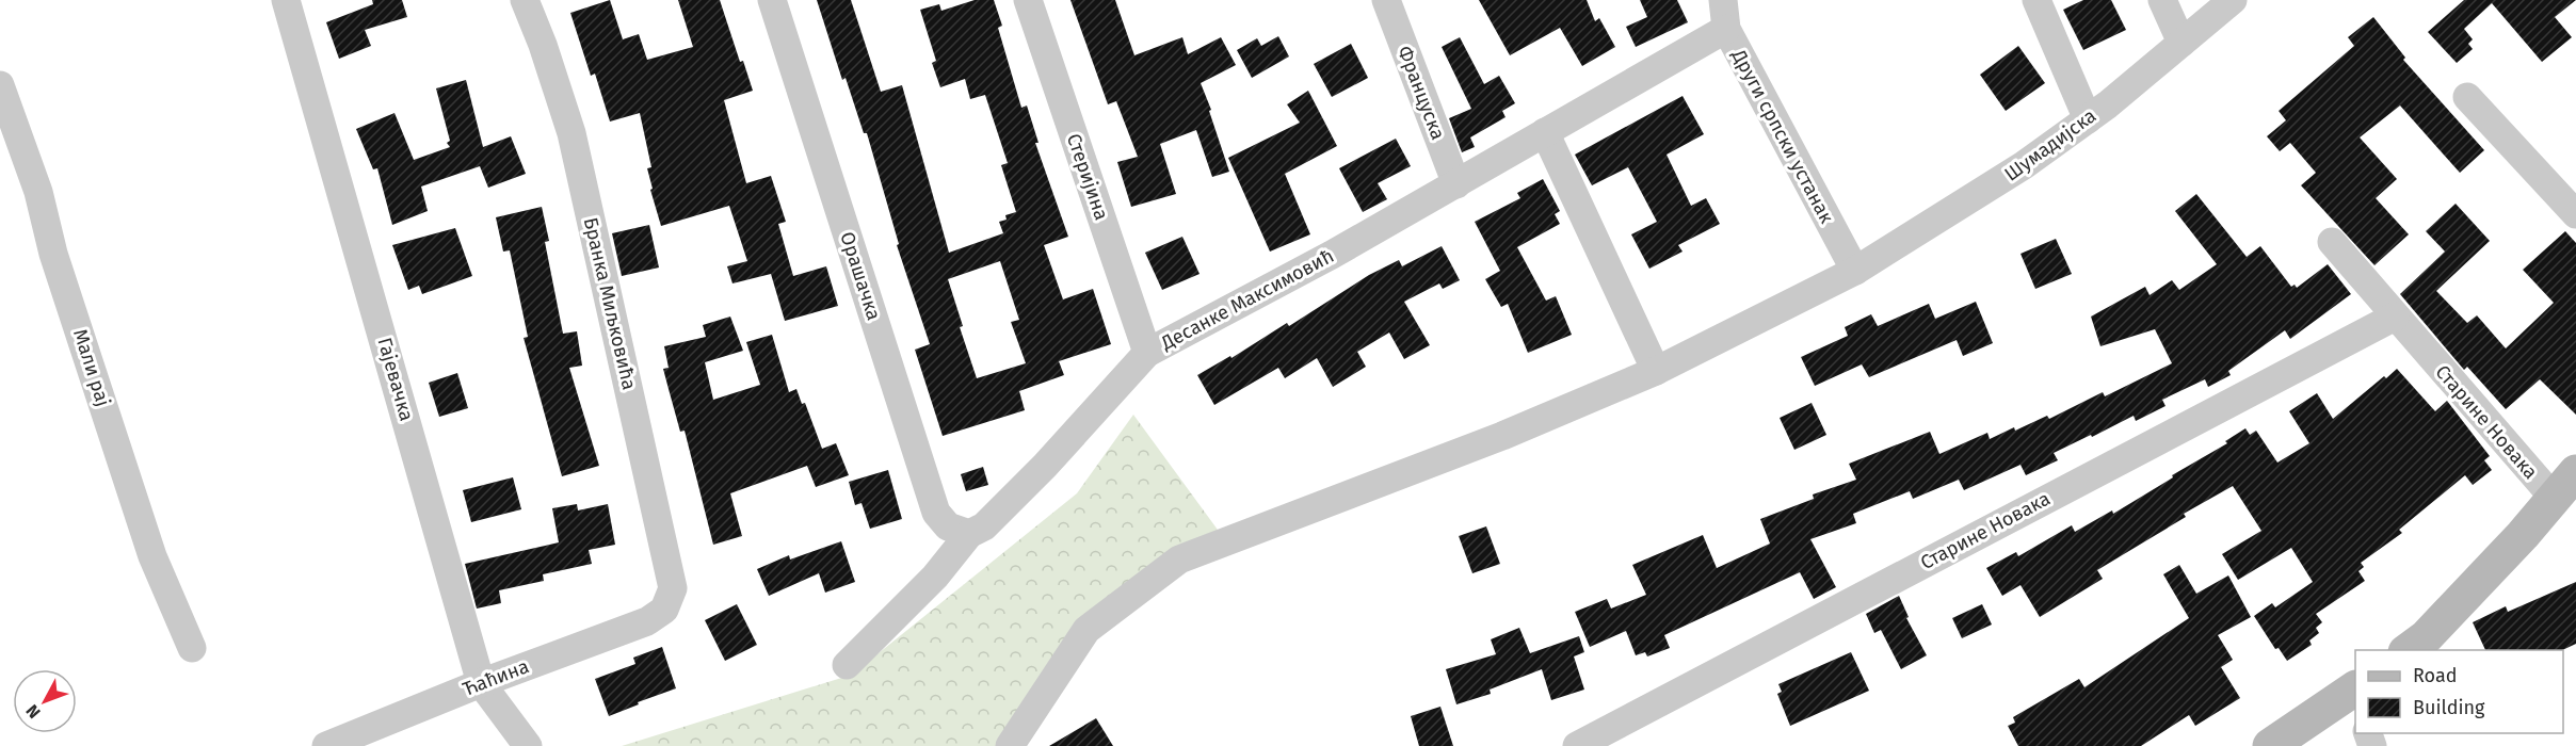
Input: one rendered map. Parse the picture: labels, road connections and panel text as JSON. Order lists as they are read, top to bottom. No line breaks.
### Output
{"streets":{"street":["Француска","Други српски устанак","Шумадијска","Стеријина","Орашачка","Десанке Максимовић","Бранка Миљковића","Мали рај","Гајевачка","Старине Новака","Ћаћина"]},"crossings":[["Француска","Десанке Максимовић"],["Други српски устанак","Шумадијска"],["Други српски устанак","Десанке Максимовић"],["Стеријина","Десанке Максимовић"],["Орашачка","Десанке Максимовић"],["Бранка Миљковића","Ћаћина"],["Гајевачка","Ћаћина"]],"legend":["Road","Building"],"north":"bottom left"}
